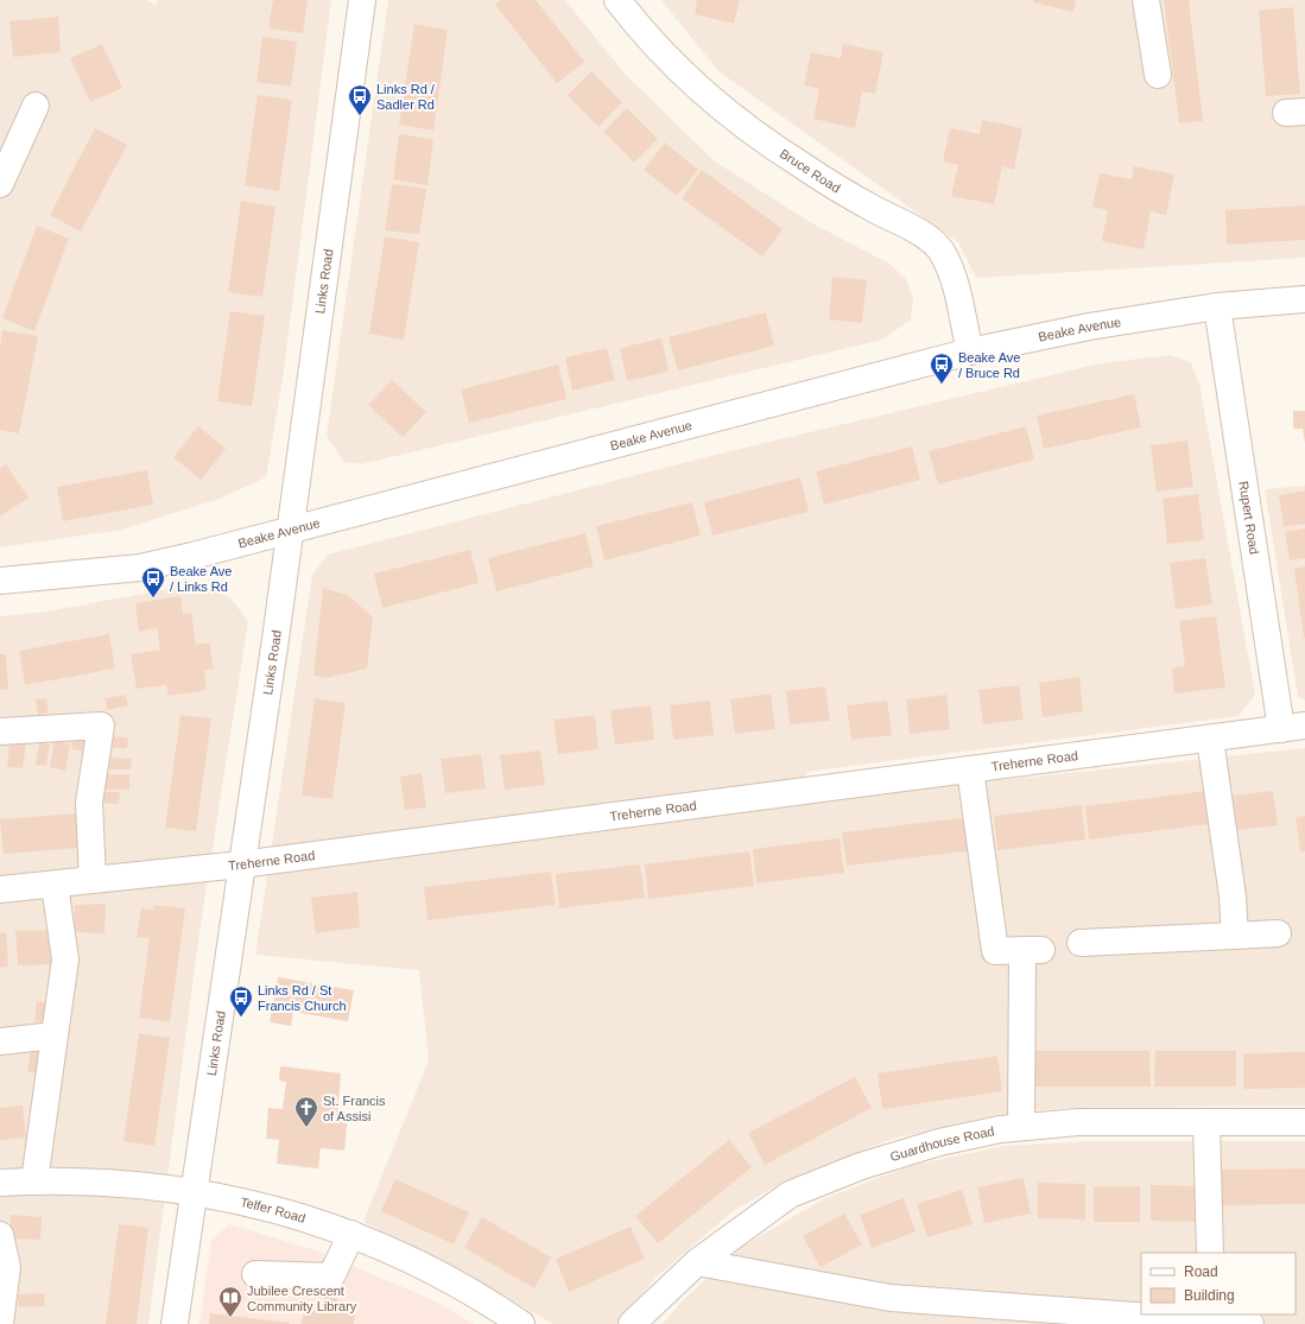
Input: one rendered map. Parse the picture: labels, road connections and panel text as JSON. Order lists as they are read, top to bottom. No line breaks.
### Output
{"streets":{"street":["Bruce Road","Links Road","Beake Avenue","Rupert Road","Treherne Road","Guardhouse Road","Telfer Road"]},"crossings":[["Bruce Road","Beake Avenue"],["Links Road","Beake Avenue"],["Links Road","Treherne Road"],["Links Road","Telfer Road"],["Beake Avenue","Rupert Road"],["Rupert Road","Treherne Road"]],"places":{"bus stop":["Links Rd / Sadler Rd","Beake Ave / Bruce Rd","Beake Ave / Links Rd","Links Rd / St Francis Church"],"church":["St. Francis of Assisi"],"library":["Jubilee Crescent Community Library"]},"legend":["Road","Building"]}
